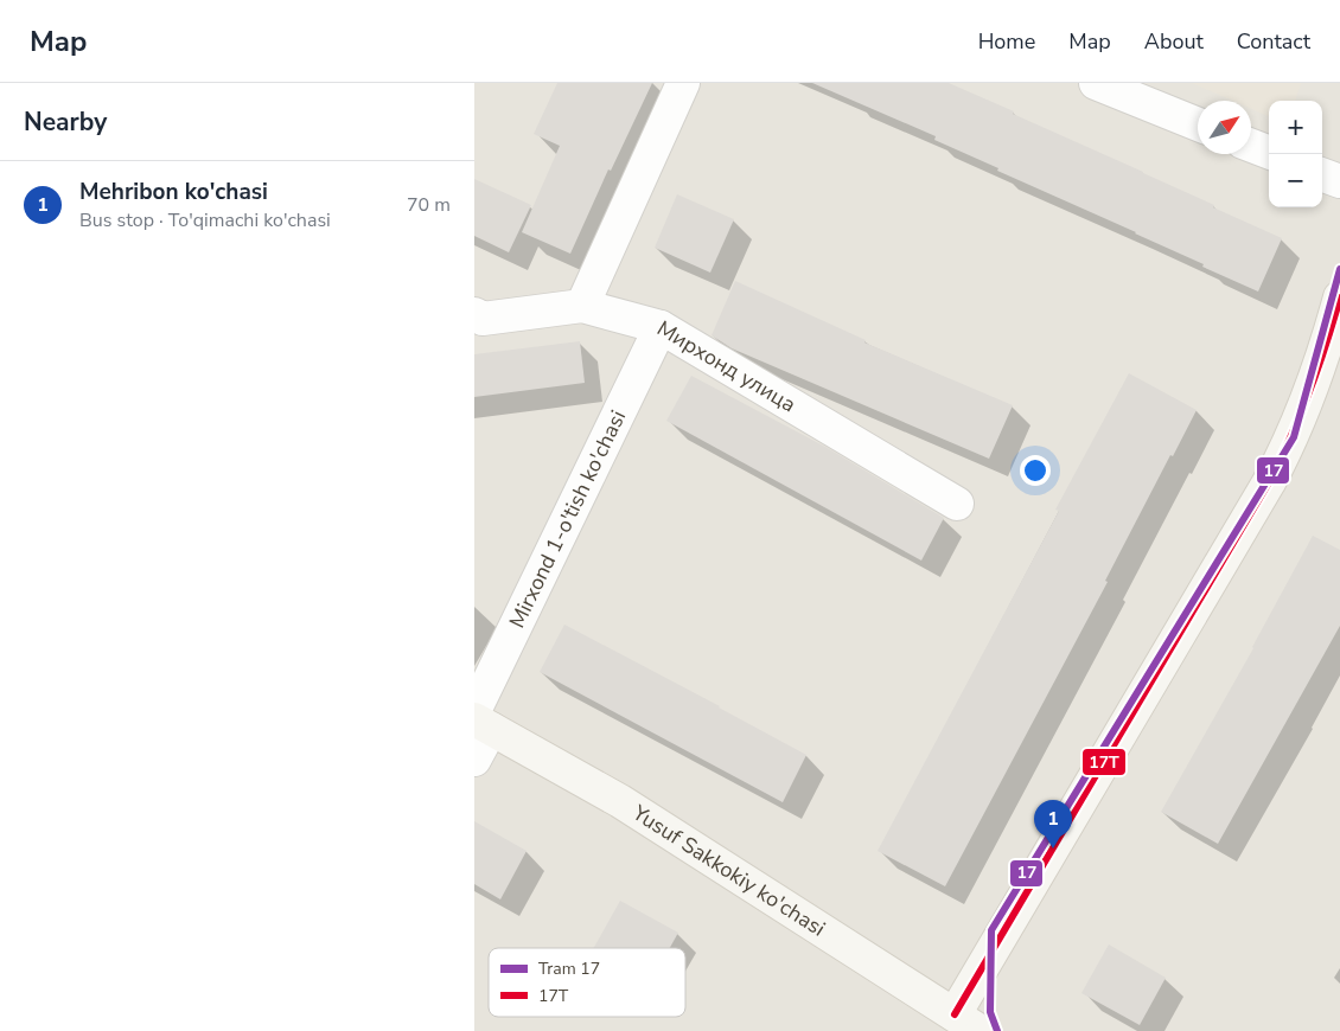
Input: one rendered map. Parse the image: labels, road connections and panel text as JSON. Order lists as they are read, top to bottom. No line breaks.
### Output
{"streets":{"main road":["Yusuf Sakkokiy ko'chasi"],"street":["Мирхонд улица","Mirxond 1-o'tish ko'chasi"]},"crossings":[["Мирхонд улица","Mirxond 1-o'tish ko'chasi"],["Mirxond 1-o'tish ko'chasi","Yusuf Sakkokiy ko'chasi"]],"lines":["tram line 17","transit line 17T"],"legend":["Tram 17","17T"],"north":"top right","page":{"header":"Map","nav":["Home","Map","About","Contact"],"heading":"Nearby","map_buttons":["+","−"],"list":[{"mark":"1","name":"Mehribon ko'chasi","note":"Bus stop · To'qimachi ko'chasi","value":"70 m"}],"pins":"1"}}
